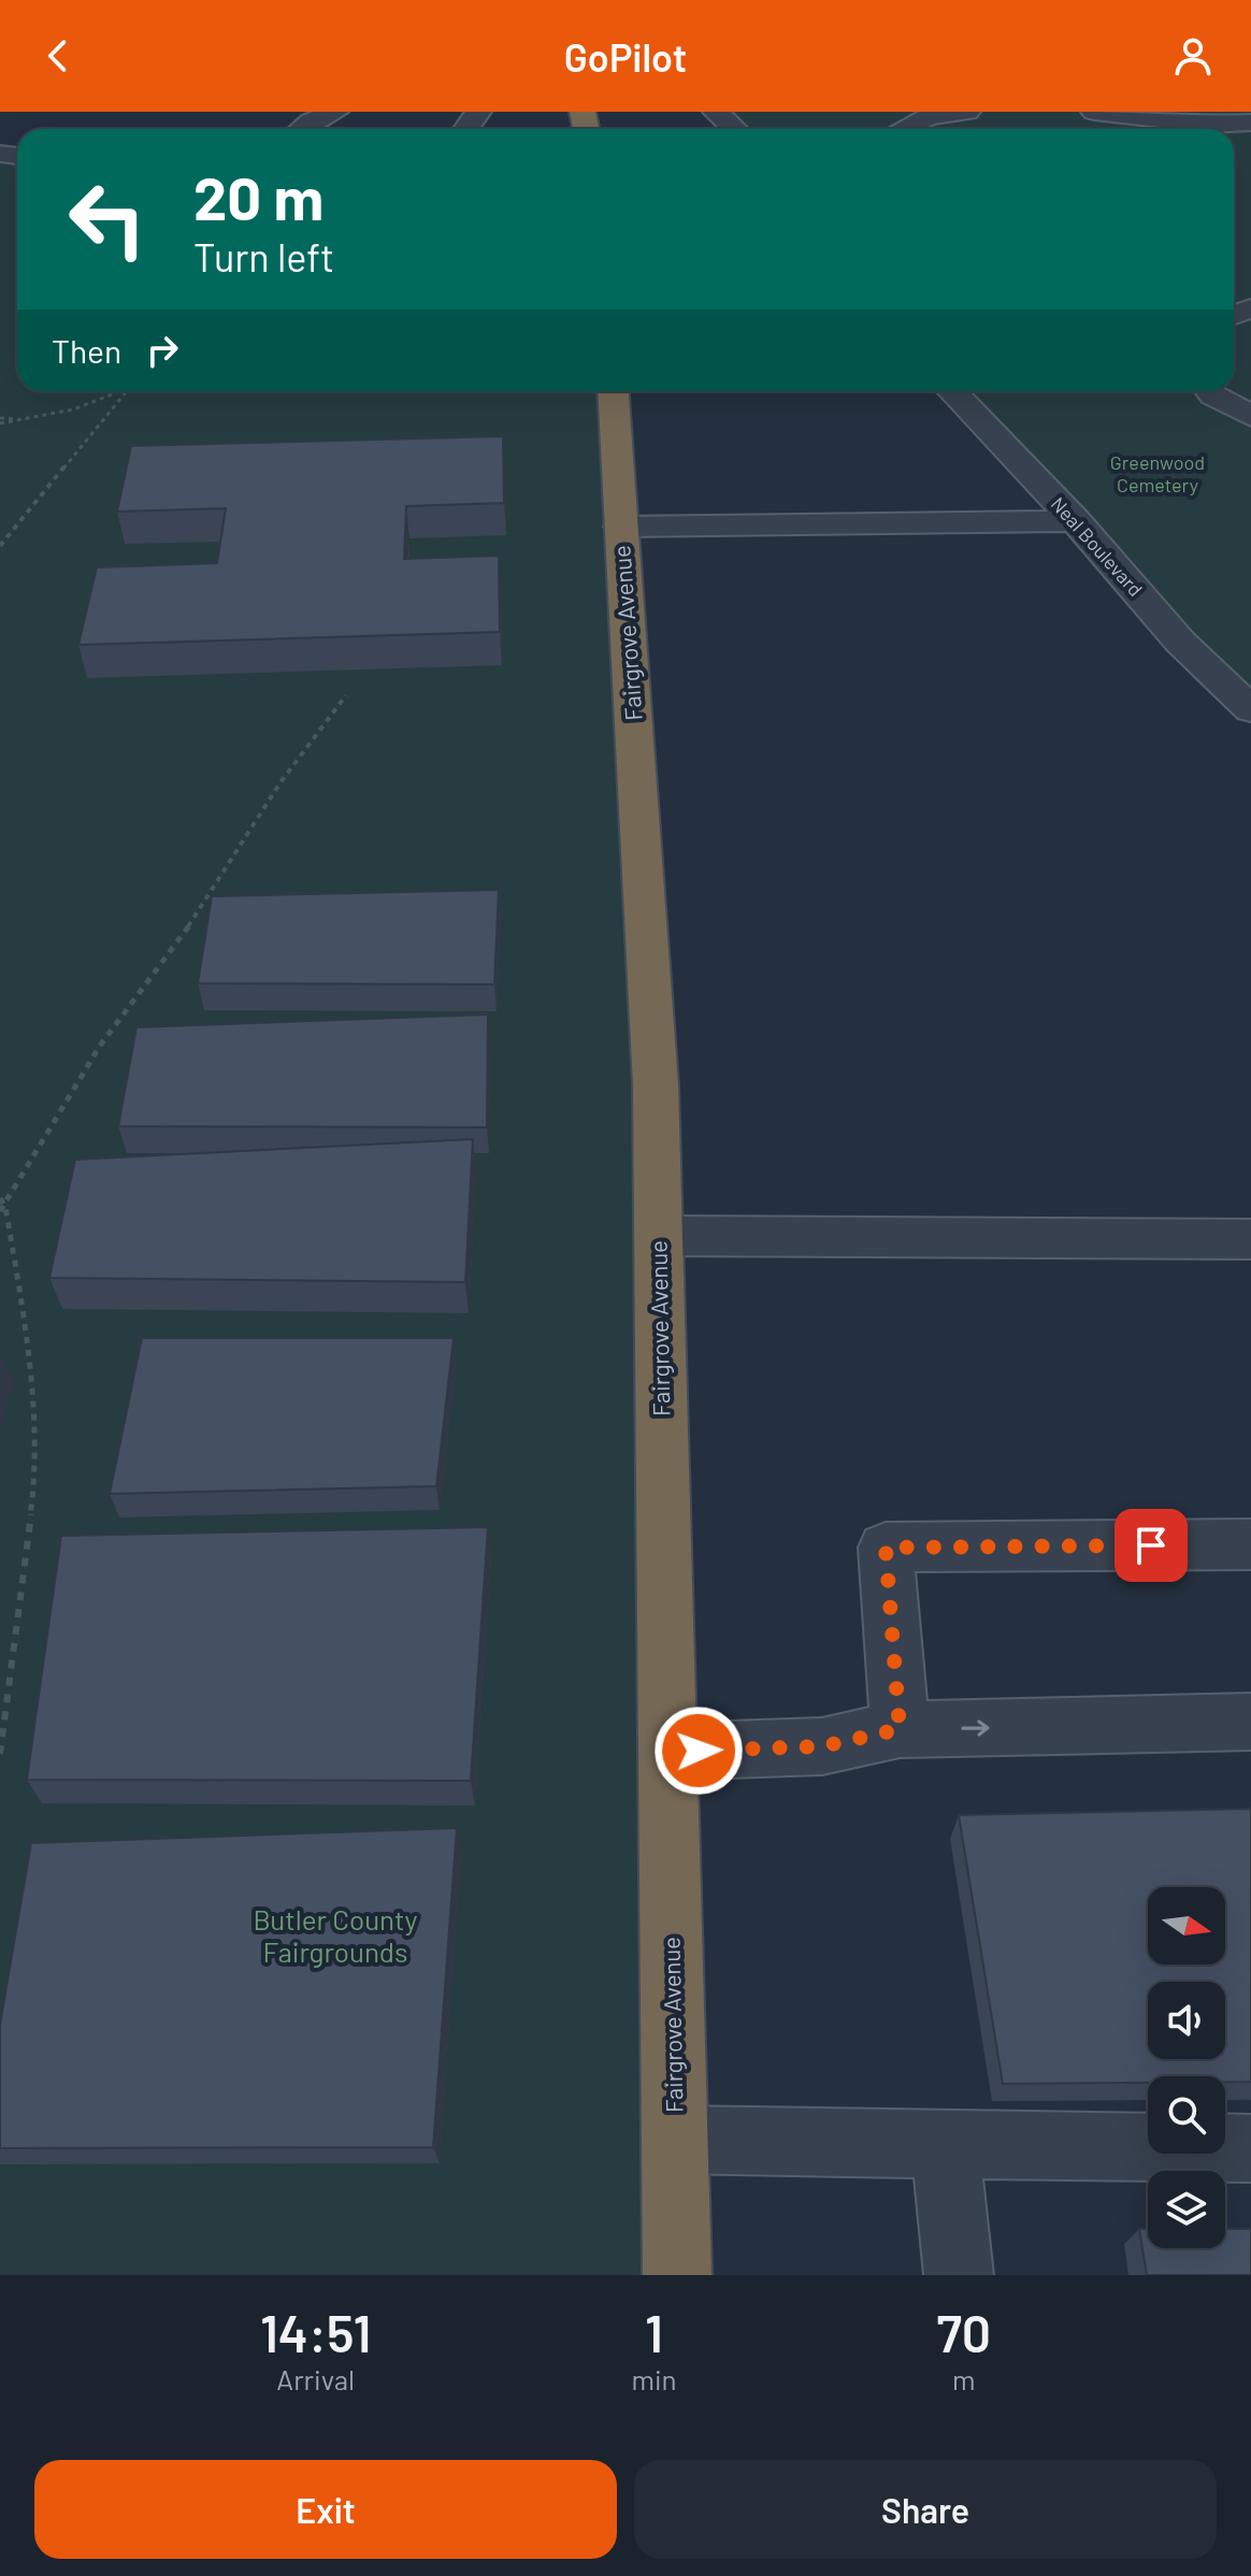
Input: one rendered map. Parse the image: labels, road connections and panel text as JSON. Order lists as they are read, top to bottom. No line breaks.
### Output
{"streets":{"highway":["Fairgrove Avenue"],"street":["Neal Boulevard"]},"parks":["Greenwood Cemetery","Butler County Fairgrounds"],"north":"right","page":{"header":"GoPilot","turn":["20 m","Turn left"],"then":"Then","eta":["14:51","Arrival","1","min","70","m"],"buttons":["Exit","Share"]}}
